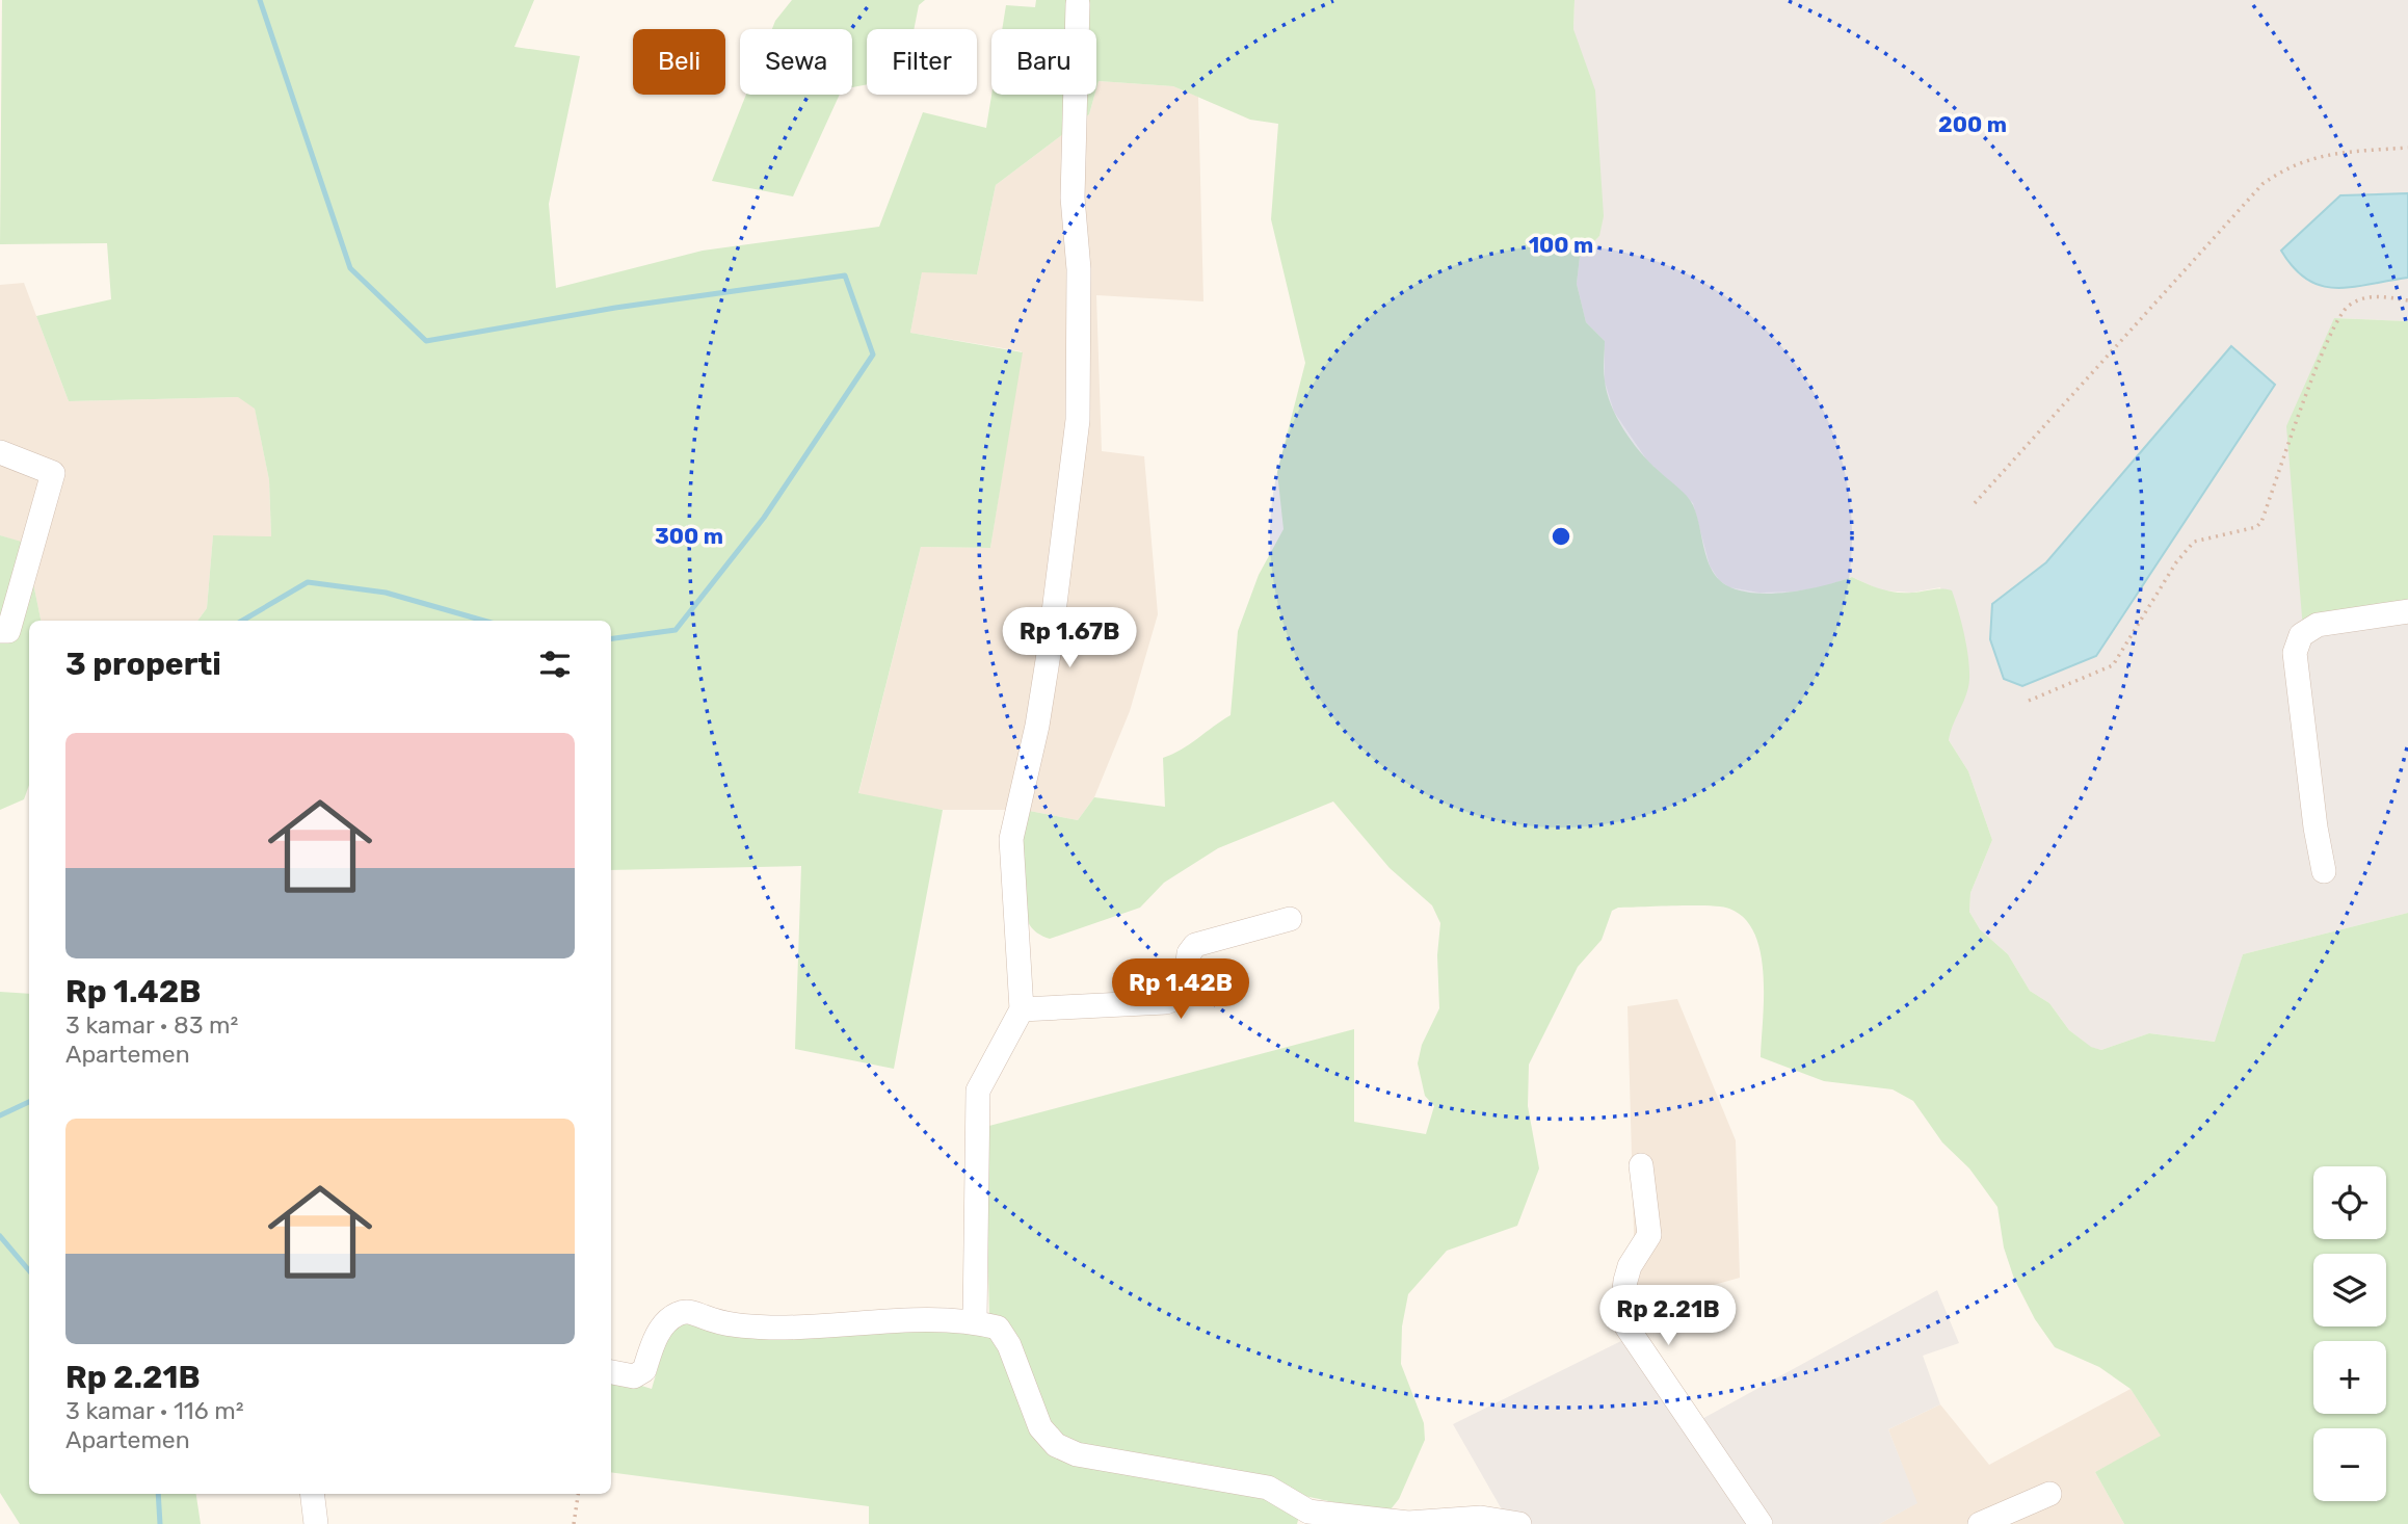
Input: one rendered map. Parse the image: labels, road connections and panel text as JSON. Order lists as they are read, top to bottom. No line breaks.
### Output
{"page":{"chip":["Beli","Sewa","Filter","Baru"],"price":["Rp 1.67B","Rp 1.42B","Rp 2.21B"],"heading":"3 properti","list":[{"name":"Rp 1.42B","note":"3 kamar · 83 m² · Apartemen"},{"name":"Rp 2.21B","note":"3 kamar · 116 m² · Apartemen"}],"map_buttons":["+","−"]},"rings":["200 m","100 m","300 m"]}
